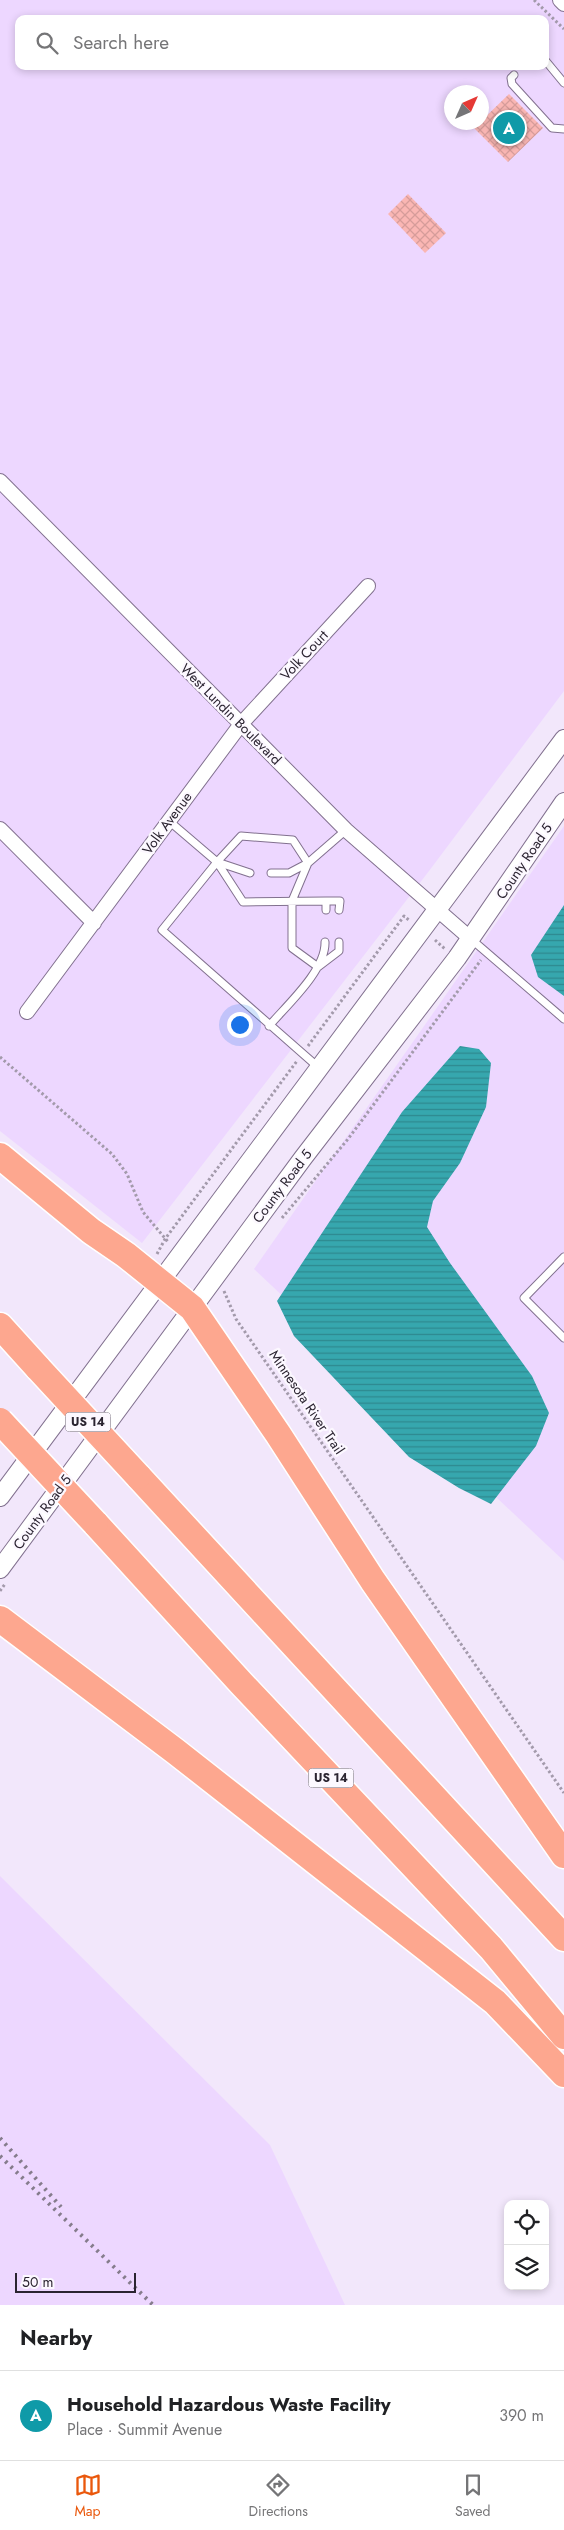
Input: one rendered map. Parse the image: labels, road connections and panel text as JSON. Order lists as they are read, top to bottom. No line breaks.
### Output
{"streets":{"highway":["US 14"],"street":["Volk Court","West Lundin Boulevard","Volk Avenue","County Road 5"],"path":["Minnesota River Trail"]},"crossings":[["Volk Court","West Lundin Boulevard"],["Volk Court","Volk Avenue"],["West Lundin Boulevard","Volk Avenue"],["West Lundin Boulevard","County Road 5"],["County Road 5","Minnesota River Trail"]],"scale_bar":"50 m","north":"top right","page":{"search":"Search here","pins":"A","scale":"50 m","heading":"Nearby","list":[{"mark":"A","name":"Household Hazardous Waste Facility","note":"Place · Summit Avenue","value":"390 m"}],"nav":["Map","Directions","Saved"]}}
